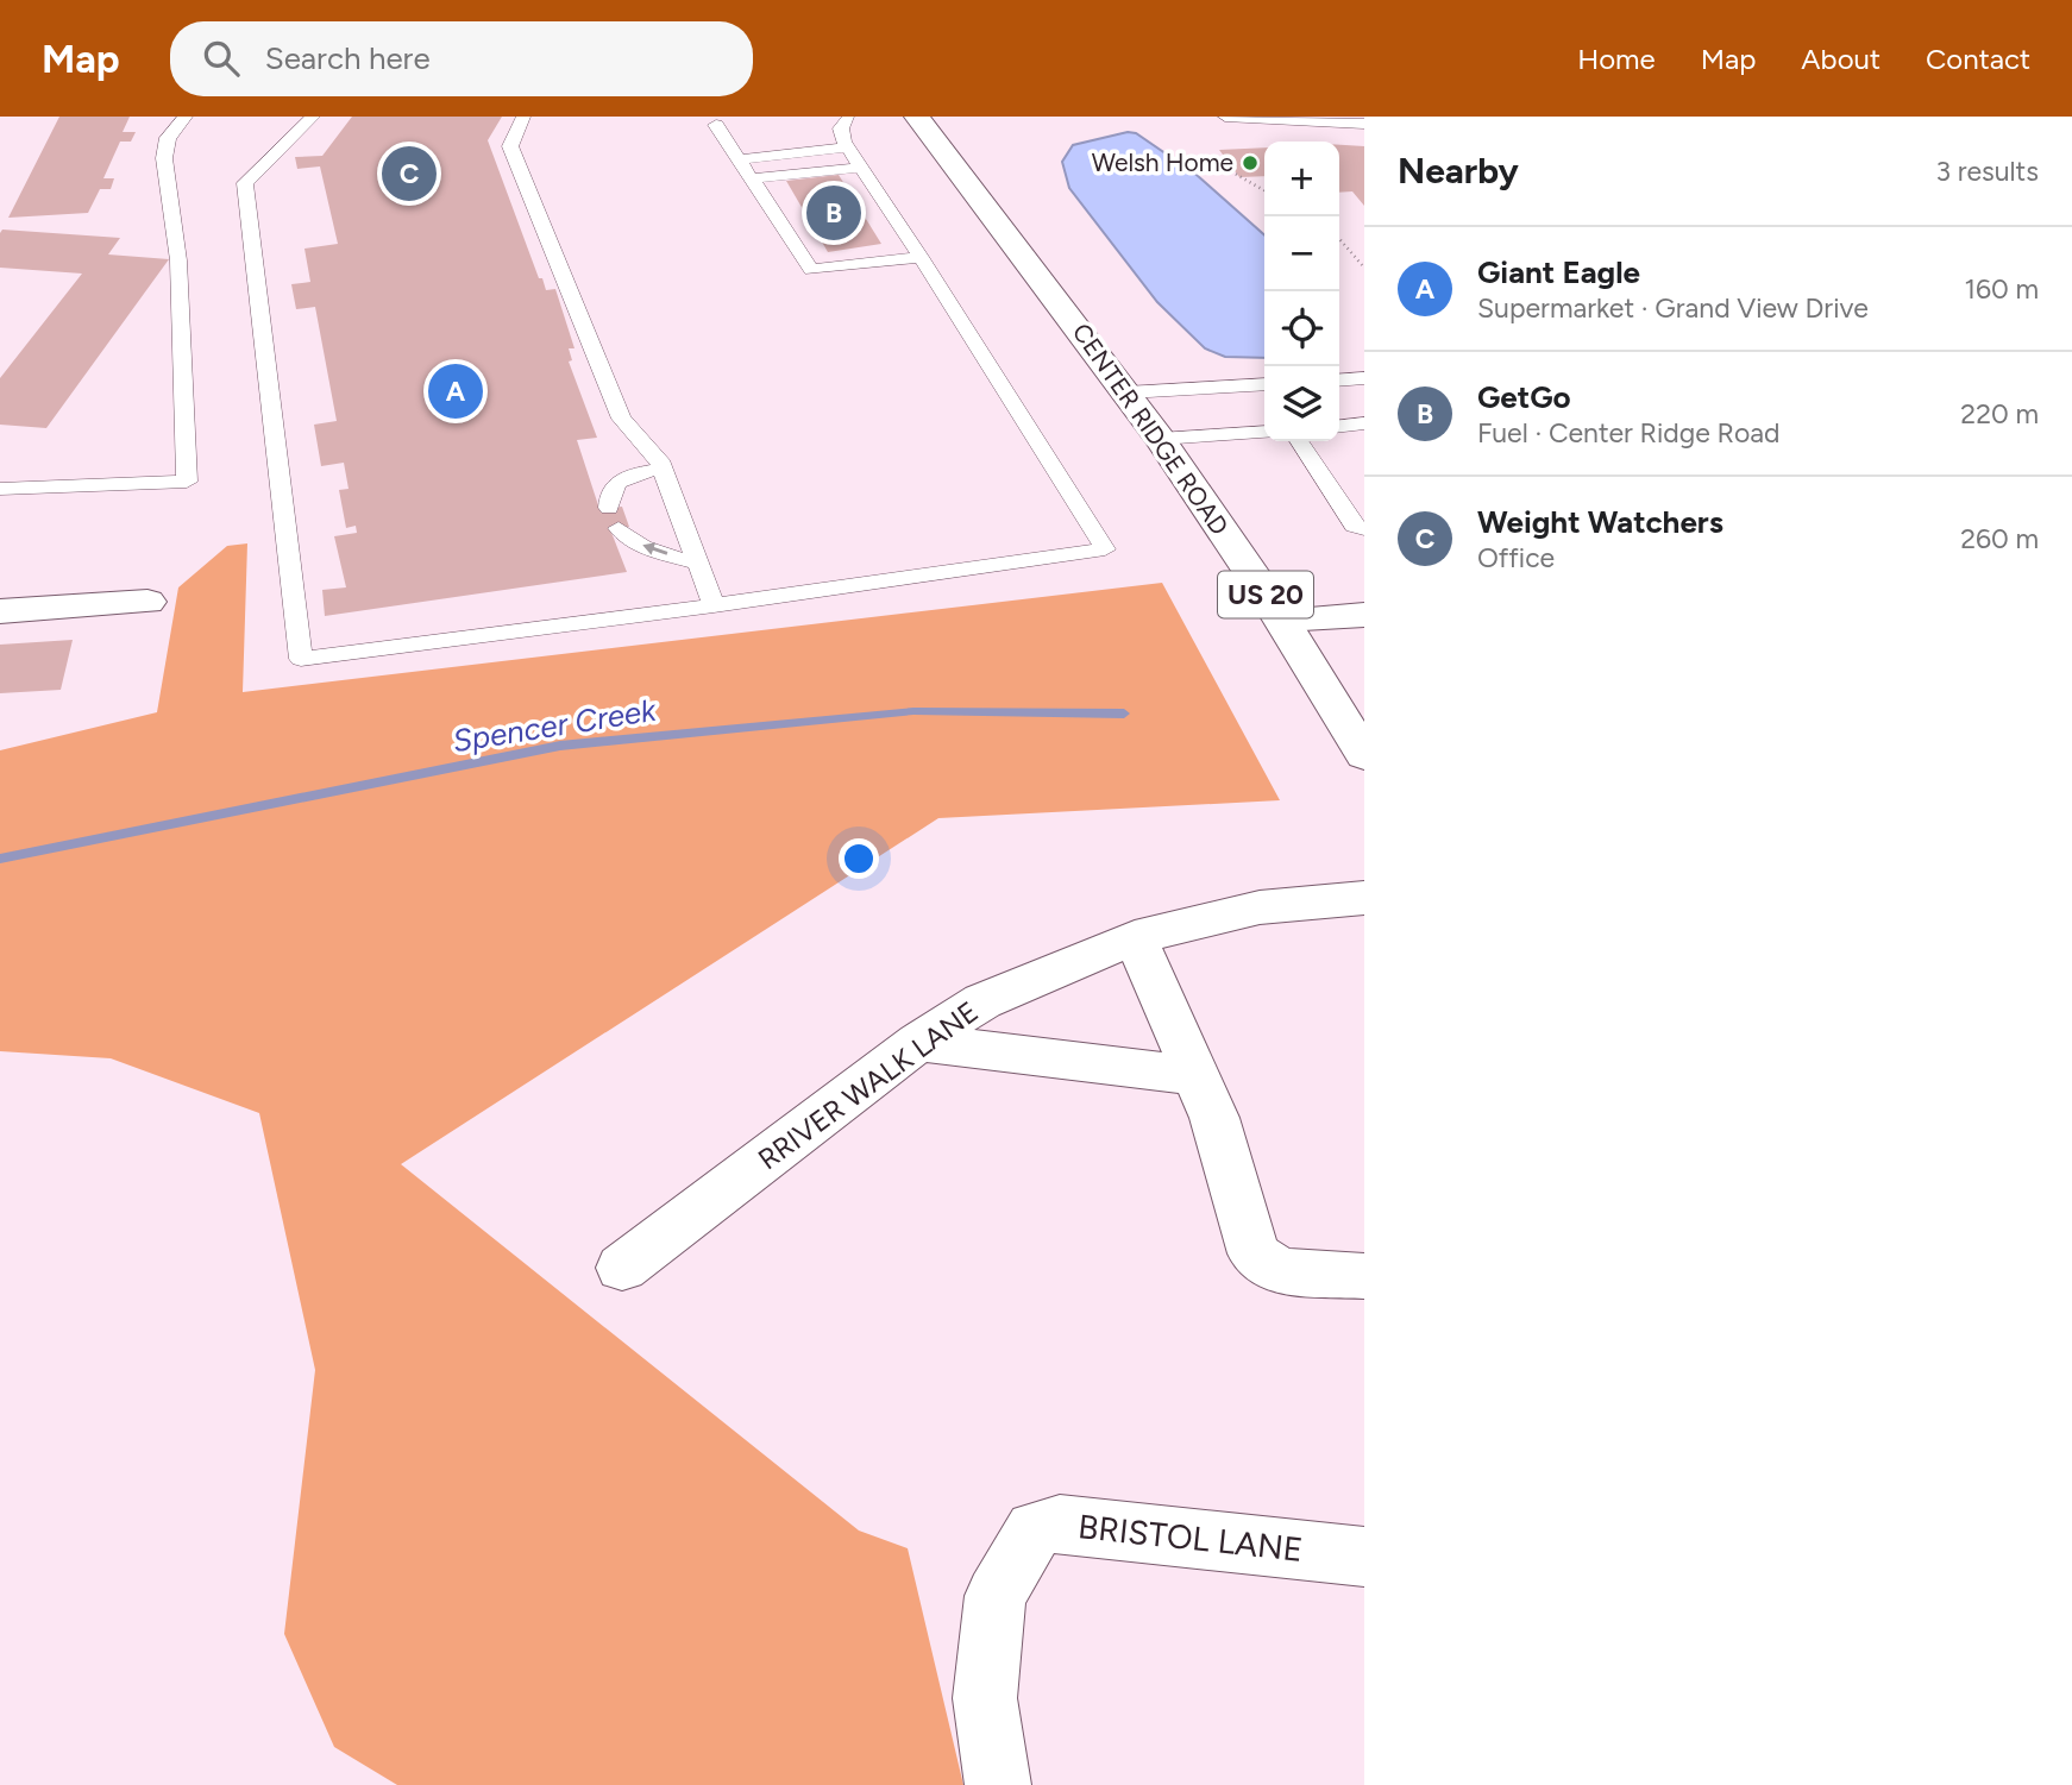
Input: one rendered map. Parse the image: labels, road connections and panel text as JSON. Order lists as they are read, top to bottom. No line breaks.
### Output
{"streets":{"street":["CENTER RIDGE ROAD","US 20","RRIVER WALK LANE","BRISTOL LANE"]},"water":["Spencer Creek"],"places":["Welsh Home"],"page":{"header":"Map","search":"Search here","nav":["Home","Map","About","Contact"],"heading":["Nearby","3 results"],"map_buttons":["+","−"],"pins":["C","B","A"],"list":[{"mark":"A","name":"Giant Eagle","note":"Supermarket · Grand View Drive","value":"160 m"},{"mark":"B","name":"GetGo","note":"Fuel · Center Ridge Road","value":"220 m"},{"mark":"C","name":"Weight Watchers","note":"Office","value":"260 m"}]}}
